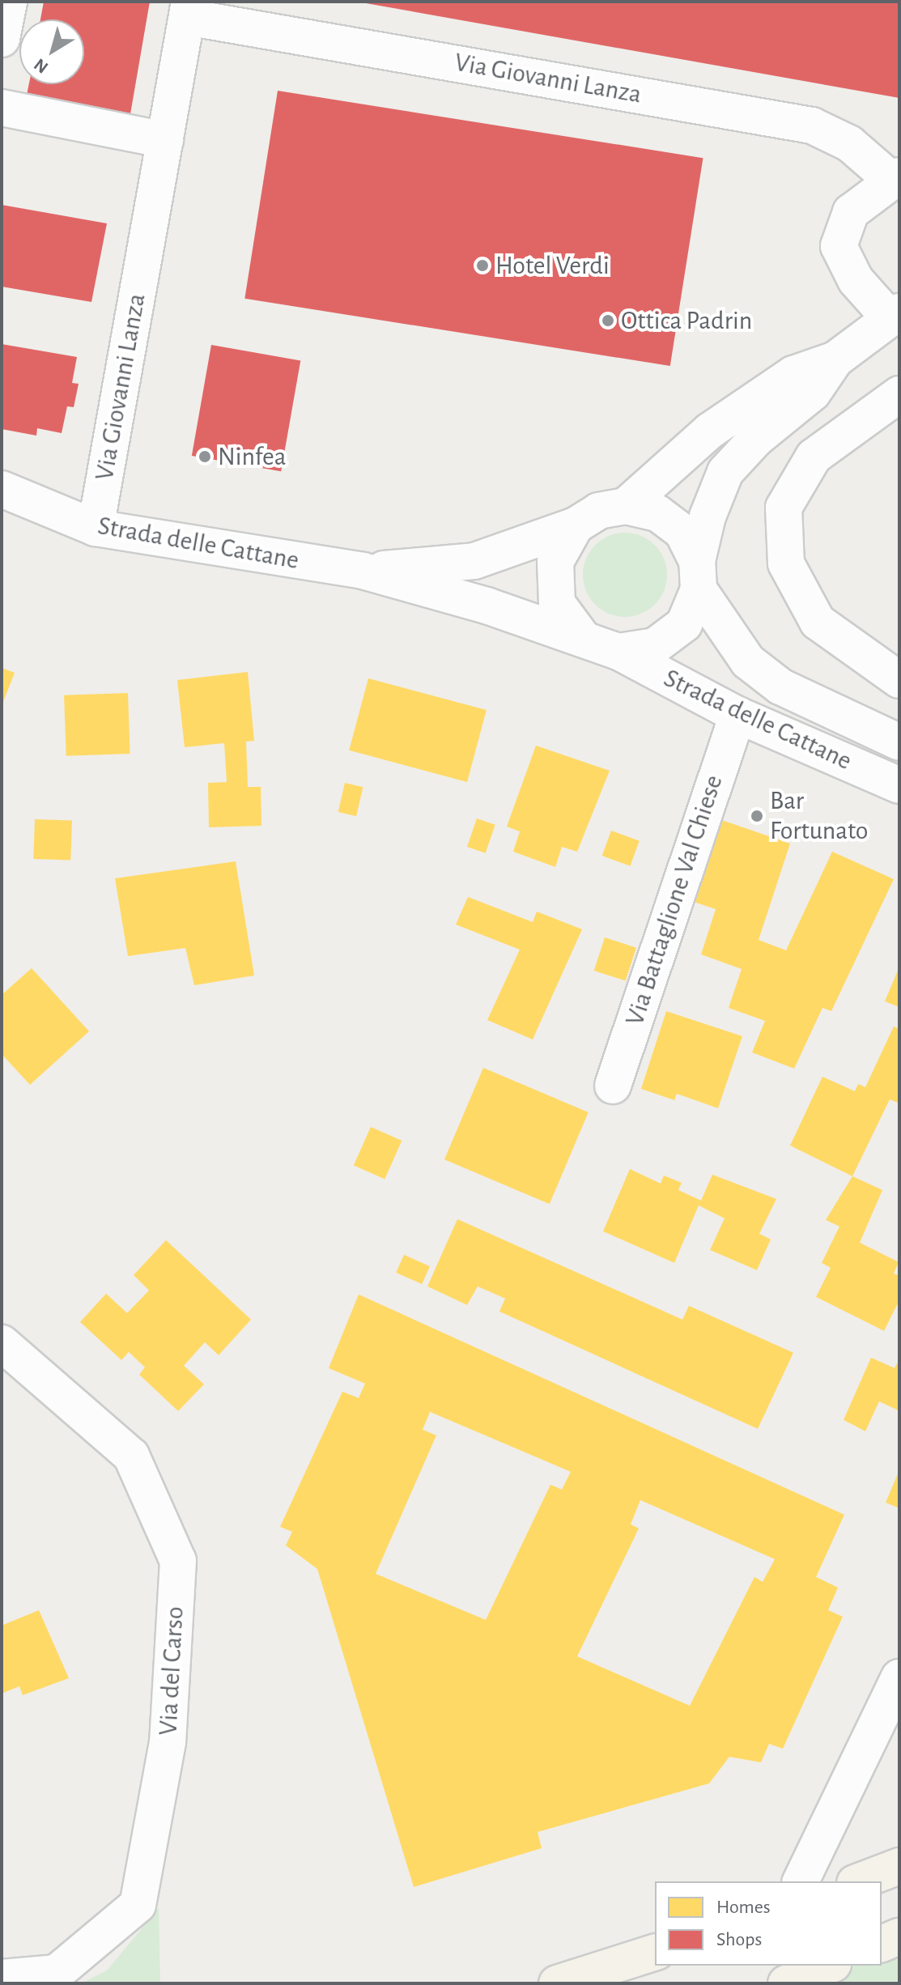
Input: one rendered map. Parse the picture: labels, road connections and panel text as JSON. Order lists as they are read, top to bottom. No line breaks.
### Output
{"streets":{"street":["Via Giovanni Lanza","Strada delle Cattane","Via Battaglione Val Chiese","Via del Carso"]},"crossings":[["Via Giovanni Lanza","Strada delle Cattane"],["Strada delle Cattane","Via Battaglione Val Chiese"]],"places":["Hotel Verdi","Ottica Padrin","Ninfea","Bar Fortunato"],"legend":["Homes","Shops"],"north":"bottom left"}
